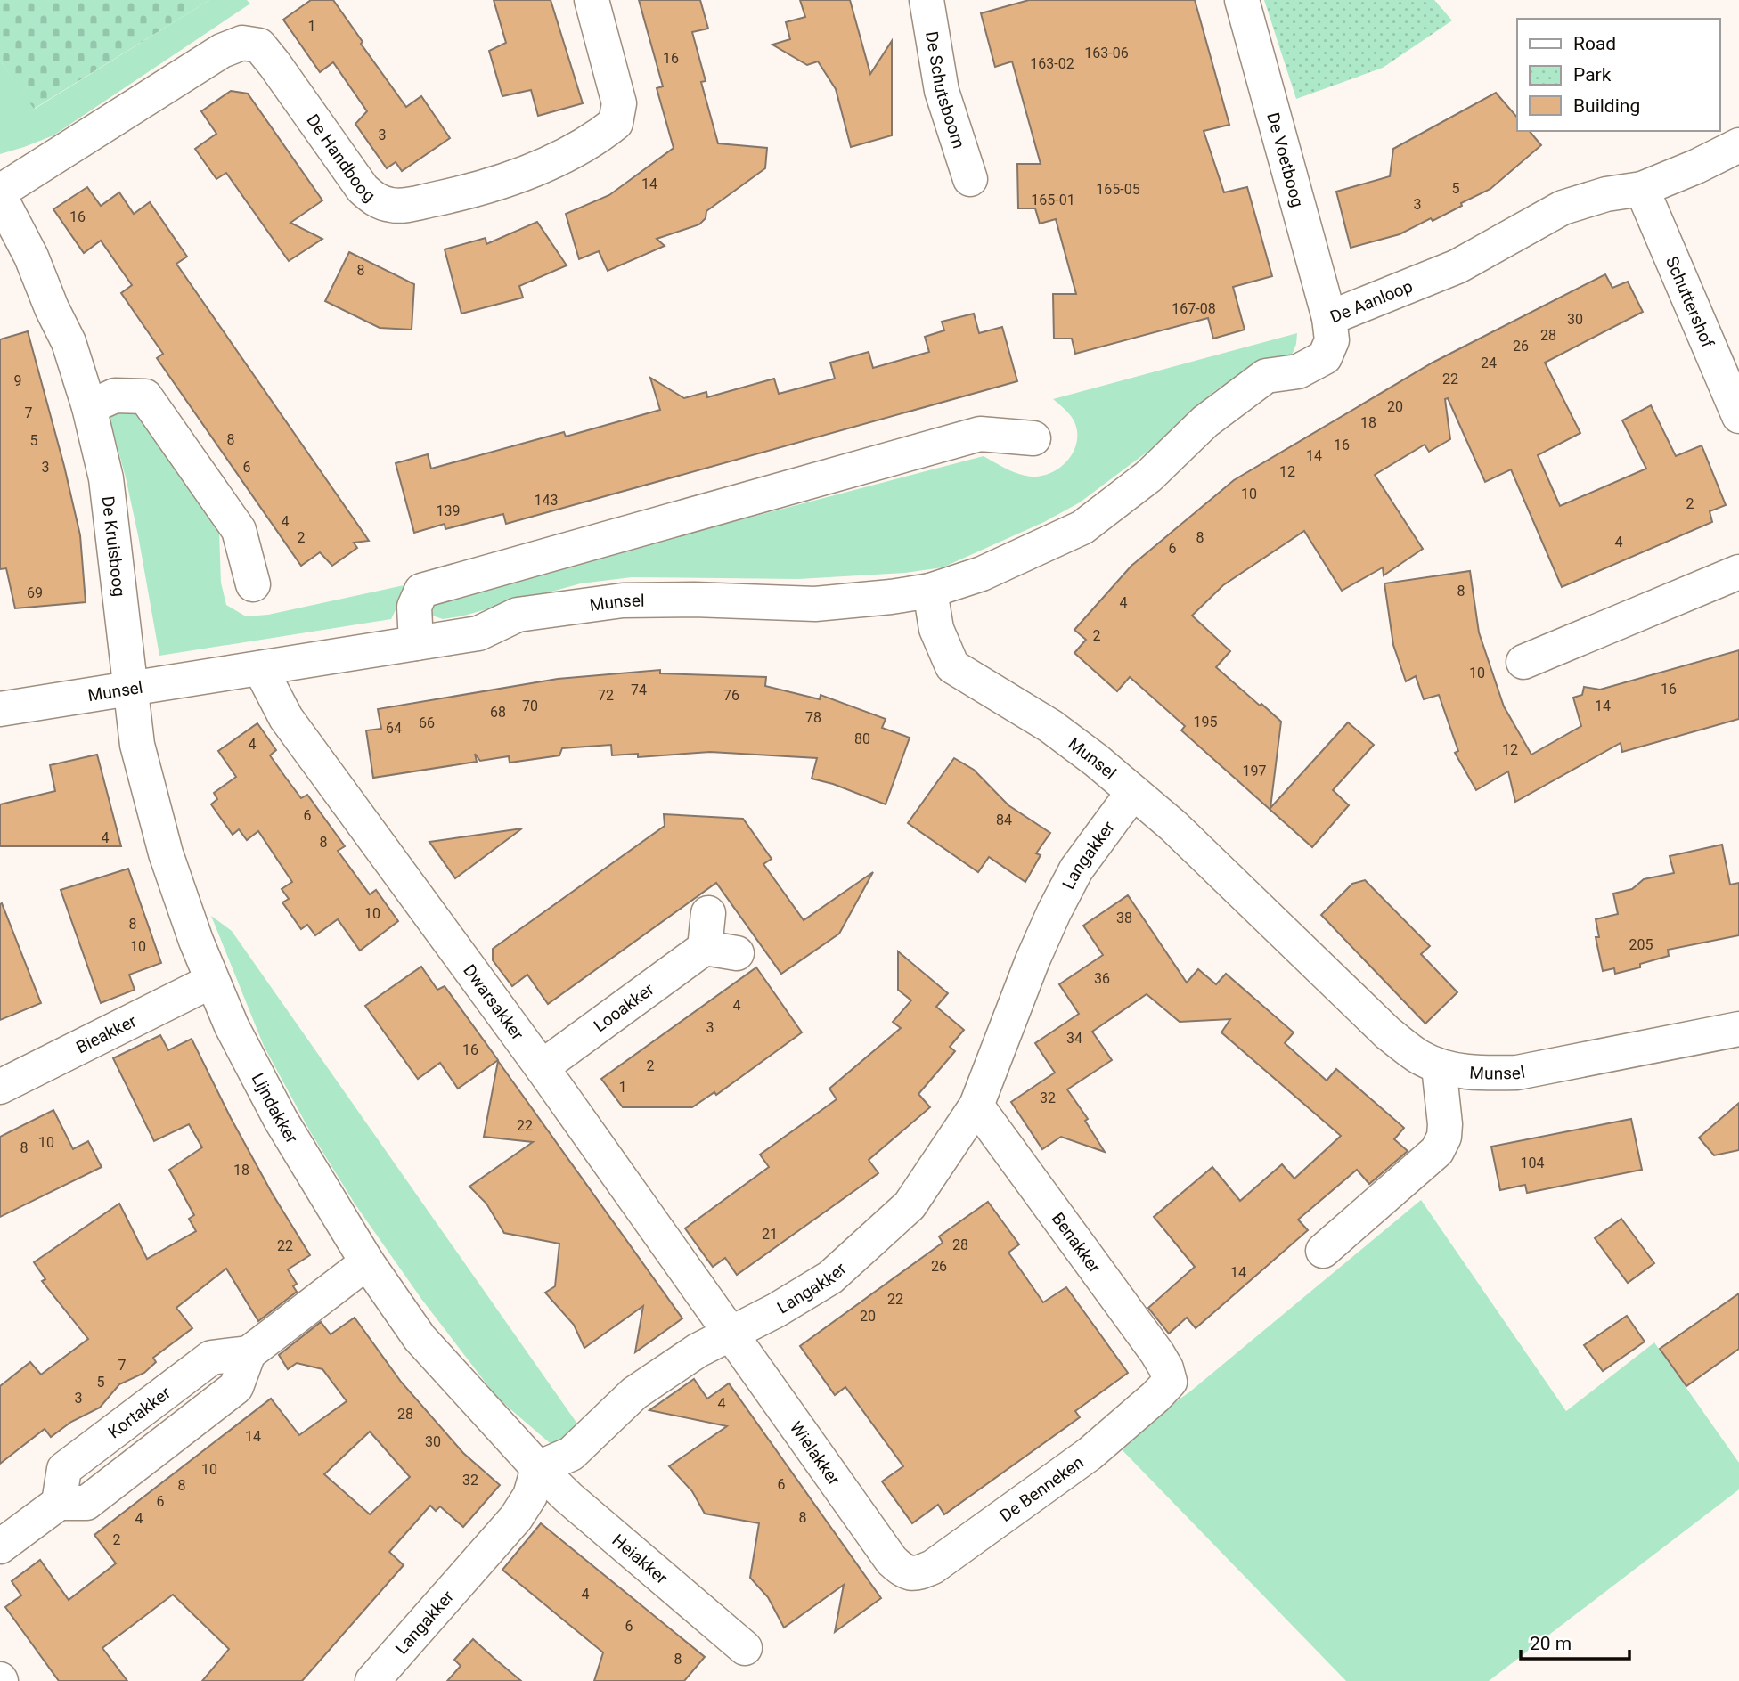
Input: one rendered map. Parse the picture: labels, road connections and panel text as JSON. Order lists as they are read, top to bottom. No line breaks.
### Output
{"streets":{"street":["De Schutsboom","De Handboog","De Voetboog","Schuttershof","De Aanloop","De Kruisboog","Munsel","Langakker","Dwarsakker","Looakker","Bieakker","Lijndakker","Benakker","Wielakker","De Benneken","Heiakker"]},"crossings":[["De Voetboog","De Aanloop"],["Schuttershof","De Aanloop"],["De Aanloop","Munsel"],["De Kruisboog","Munsel"],["De Kruisboog","Lijndakker"],["Munsel","Langakker"],["Munsel","Dwarsakker"],["Munsel","Lijndakker"],["Langakker","Dwarsakker"],["Langakker","Lijndakker"],["Langakker","Benakker"],["Langakker","Wielakker"],["Langakker","Heiakker"],["Dwarsakker","Looakker"],["Dwarsakker","Wielakker"],["Bieakker","Lijndakker"],["Lijndakker","Heiakker"],["Benakker","De Benneken"],["Wielakker","De Benneken"]],"house_numbers":["1","163-06","16","163-02","3","14","5","165-05","165-01","3","16","8","167-08","30","28","26","24","22","9","20","7","18","8","5","16","14","3","6","12","10","143","2","139","4","2","8","4","6","8","69","4","2","10","16","74","72","76","70","14","68","78","195","66","64","80","4","12","197","6","84","4","8","10","38","8","205","10","36","4","3","34","16","2","1","32","22","10","8","104","18","21","28","22","26","14","22","20","7","5","3","4","28","14","30","10","32","6","8","6","8","4","2","4","6","8"],"legend":["Road","Park","Building"],"scale_bar":"20 m"}
